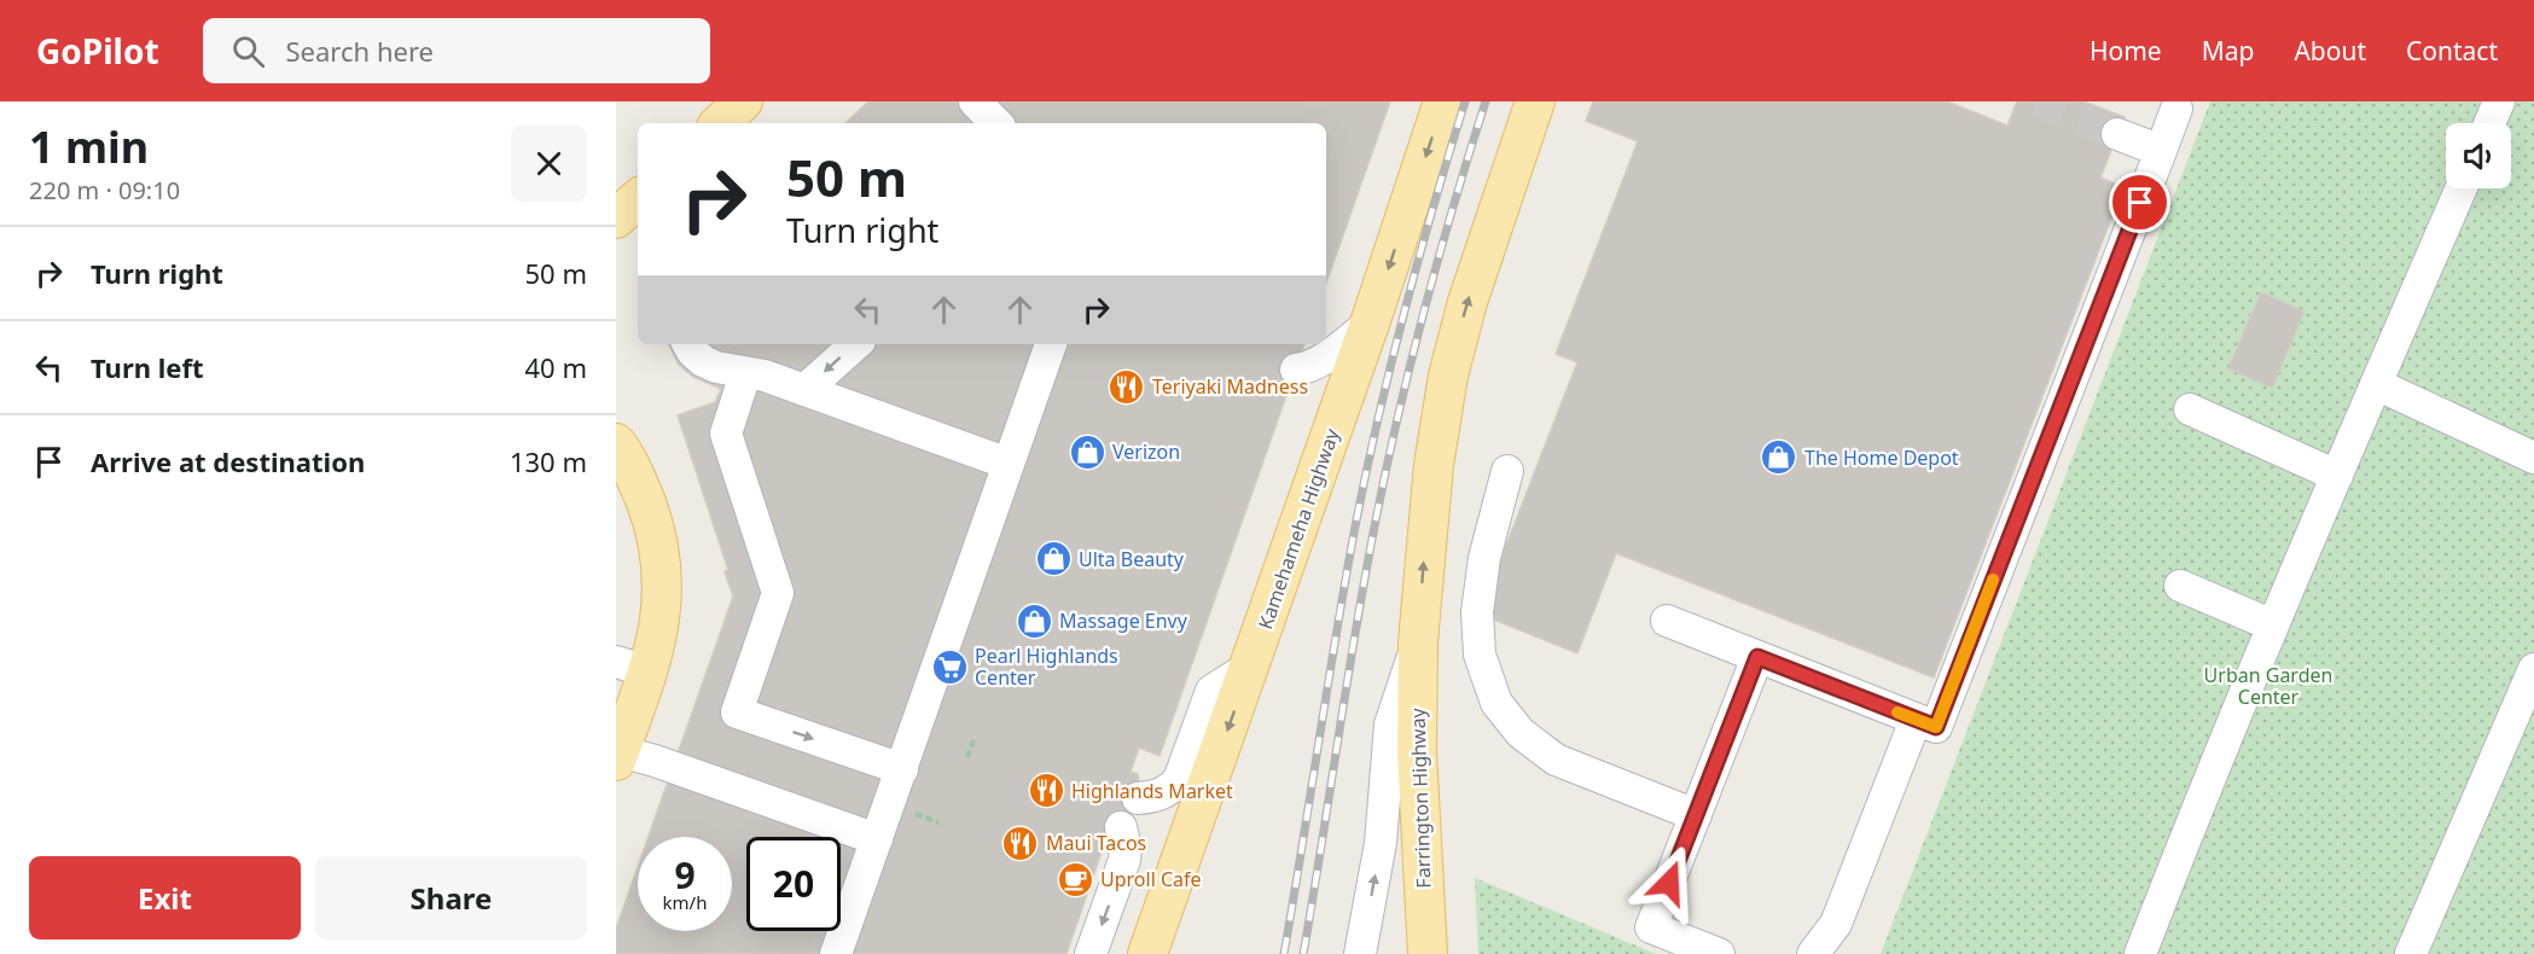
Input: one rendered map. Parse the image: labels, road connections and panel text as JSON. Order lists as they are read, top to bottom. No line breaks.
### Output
{"streets":{"main road":["Kamehameha Highway","Farrington Highway"]},"parks":["Urban Garden Center"],"places":{"restaurant":["Teriyaki Madness","Highlands Market","Maui Tacos"],"shop":["Verizon","The Home Depot","Ulta Beauty","Massage Envy"],"supermarket":["Pearl Highlands Center"],"cafe":["Uproll Cafe"]},"page":{"header":"GoPilot","search":"Search here","nav":["Home","Map","About","Contact"],"heading":["1 min","220 m · 09:10"],"turn":["50 m","Turn right"],"list":[{"name":"Turn right","value":"50 m"},{"name":"Turn left","value":"40 m"},{"name":"Arrive at destination","value":"130 m"}],"speed":"9 km/h","limit":"20","buttons":["Exit","Share"]}}
